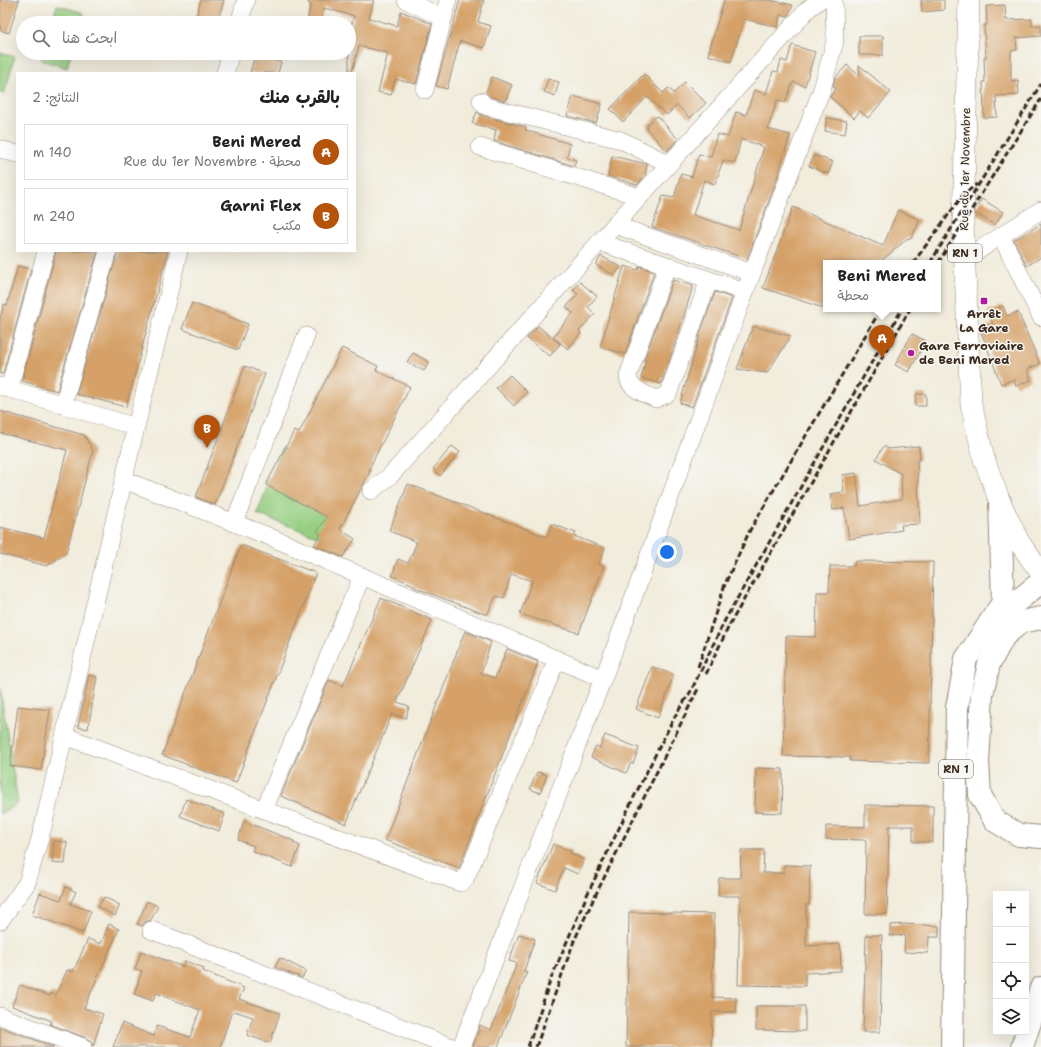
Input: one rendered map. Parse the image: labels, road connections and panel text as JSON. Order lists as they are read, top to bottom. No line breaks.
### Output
{"streets":{"highway":["RN 1"],"main road":["Rue du 1er Novembre"]},"crossings":[["Rue du 1er Novembre","RN 1"]],"places":{"transit":["Arrêt La Gare"],"other":["Gare Ferroviaire de Beni Mered"]},"page":{"search":"ابحث هنا","heading":["بالقرب منك","النتائج: 2"],"list":[{"mark":"A","name":"Beni Mered","note":"محطة · Rue du 1er Novembre","value":"140 m"},{"mark":"B","name":"Garni Flex","note":"مكتب","value":"240 m"}],"popup":["Beni Mered","محطة"],"pins":["A","B"],"map_buttons":["+","−"]}}
